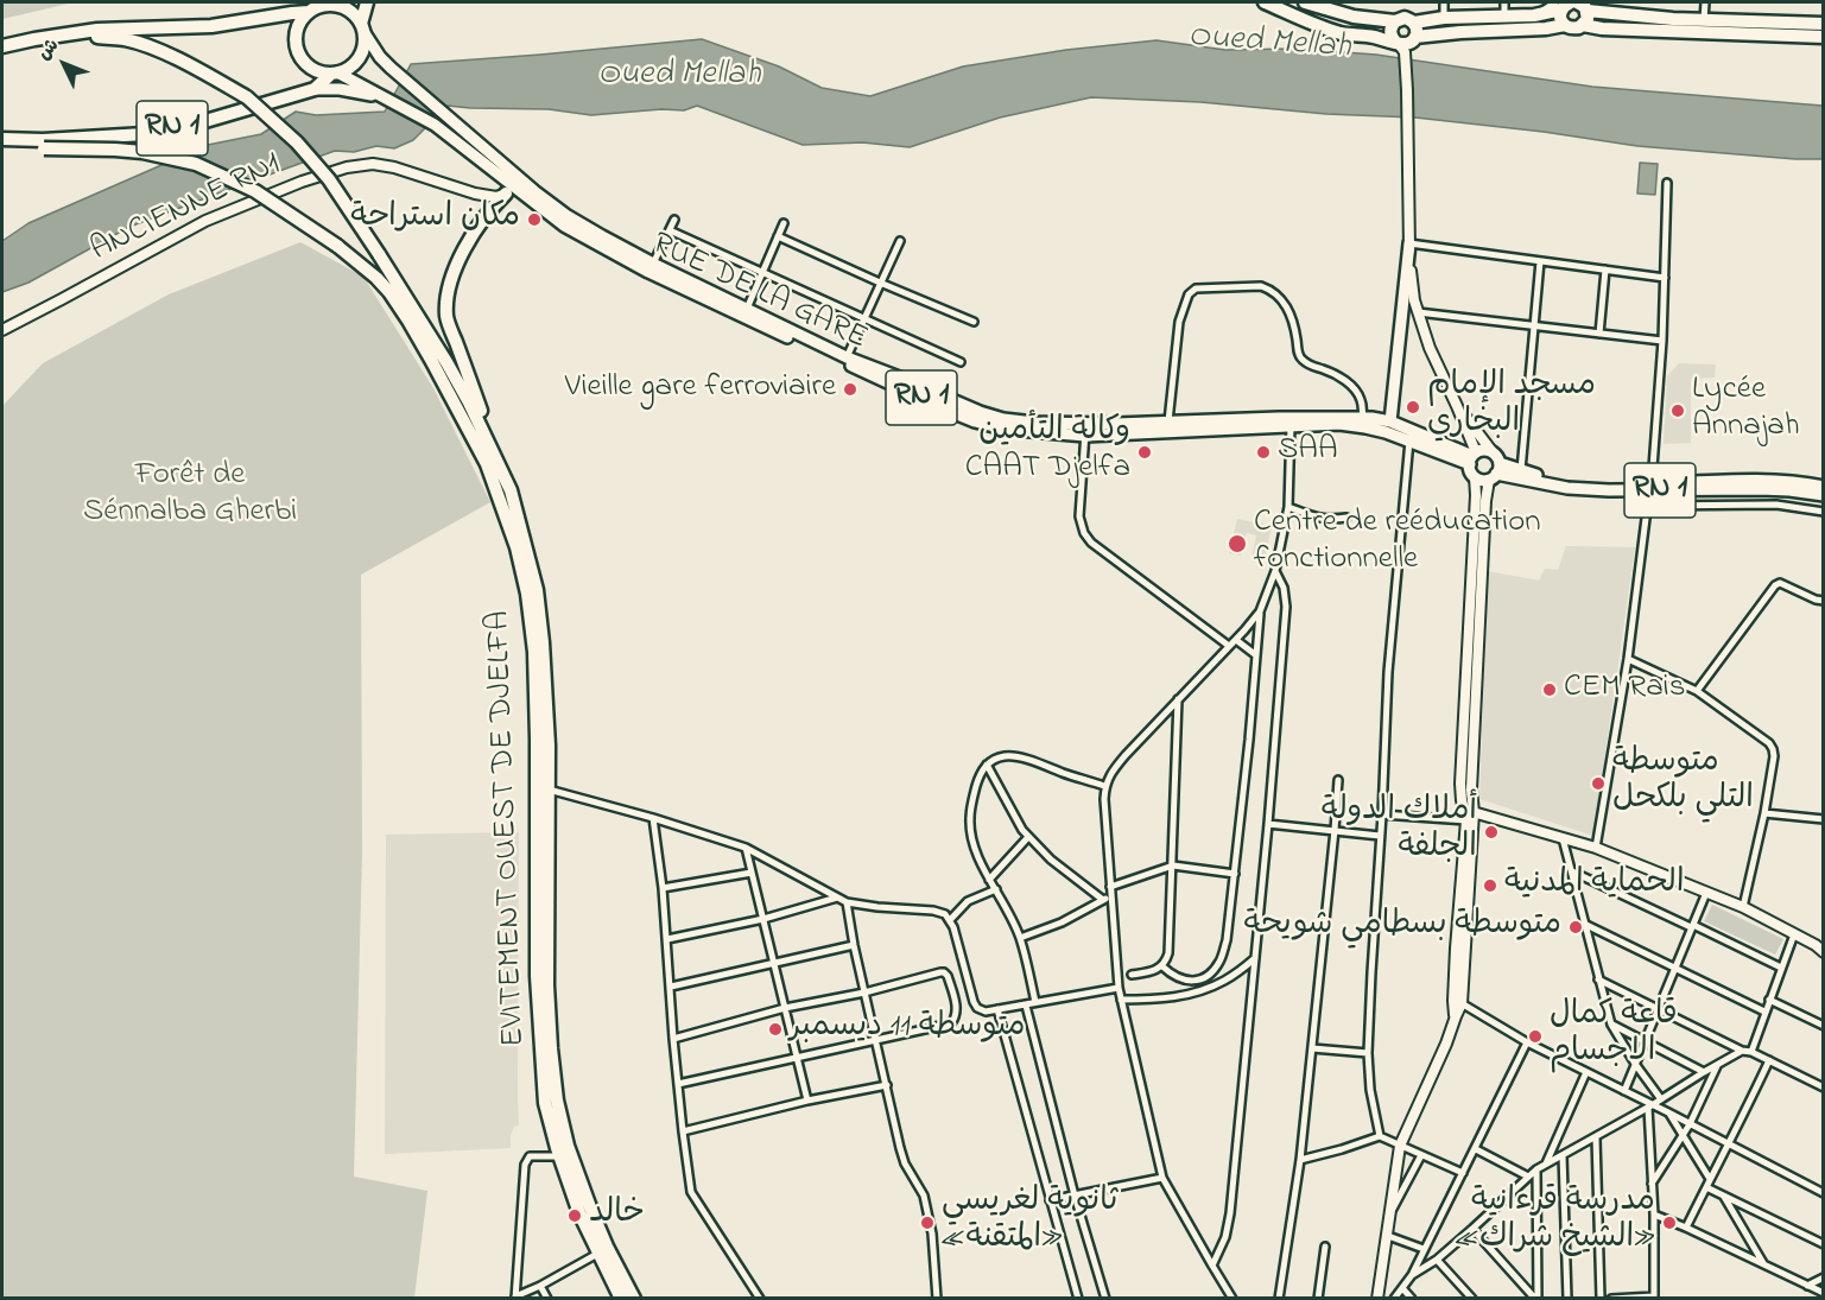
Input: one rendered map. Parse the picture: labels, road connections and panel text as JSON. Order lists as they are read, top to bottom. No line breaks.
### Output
{"streets":{"highway":["RN 1","EVITEMENT OUEST DE DJELFA"],"main road":["ANCIENNE RN1","RUE DE LA GARE"]},"crossings":[["RN 1","RUE DE LA GARE"],["ANCIENNE RN1","RUE DE LA GARE"]],"water":["Oued Mellah"],"parks":["Forêt de Sénnalba Gherbi"],"places":["مكان استراحة","Vieille gare ferroviaire","مسجد الإمام البخاري","Lycée Annajah","وكالة التأمين CAAT Djelfa","SAA","Centre de reéducation fonctionnelle","CEM Rais","متوسطة التلي بلكحل","أملاك الدولة الجلفة","الحماية المدنية","متوسطة بسطامي شويحة","متوسطة 11 ديسمبر","قاعة كمال الاجسام","خالد","ثانوية لغريسي «المتقنة»","مدرسة قرءانية «الشيخ شراك»"],"north":"top left"}
